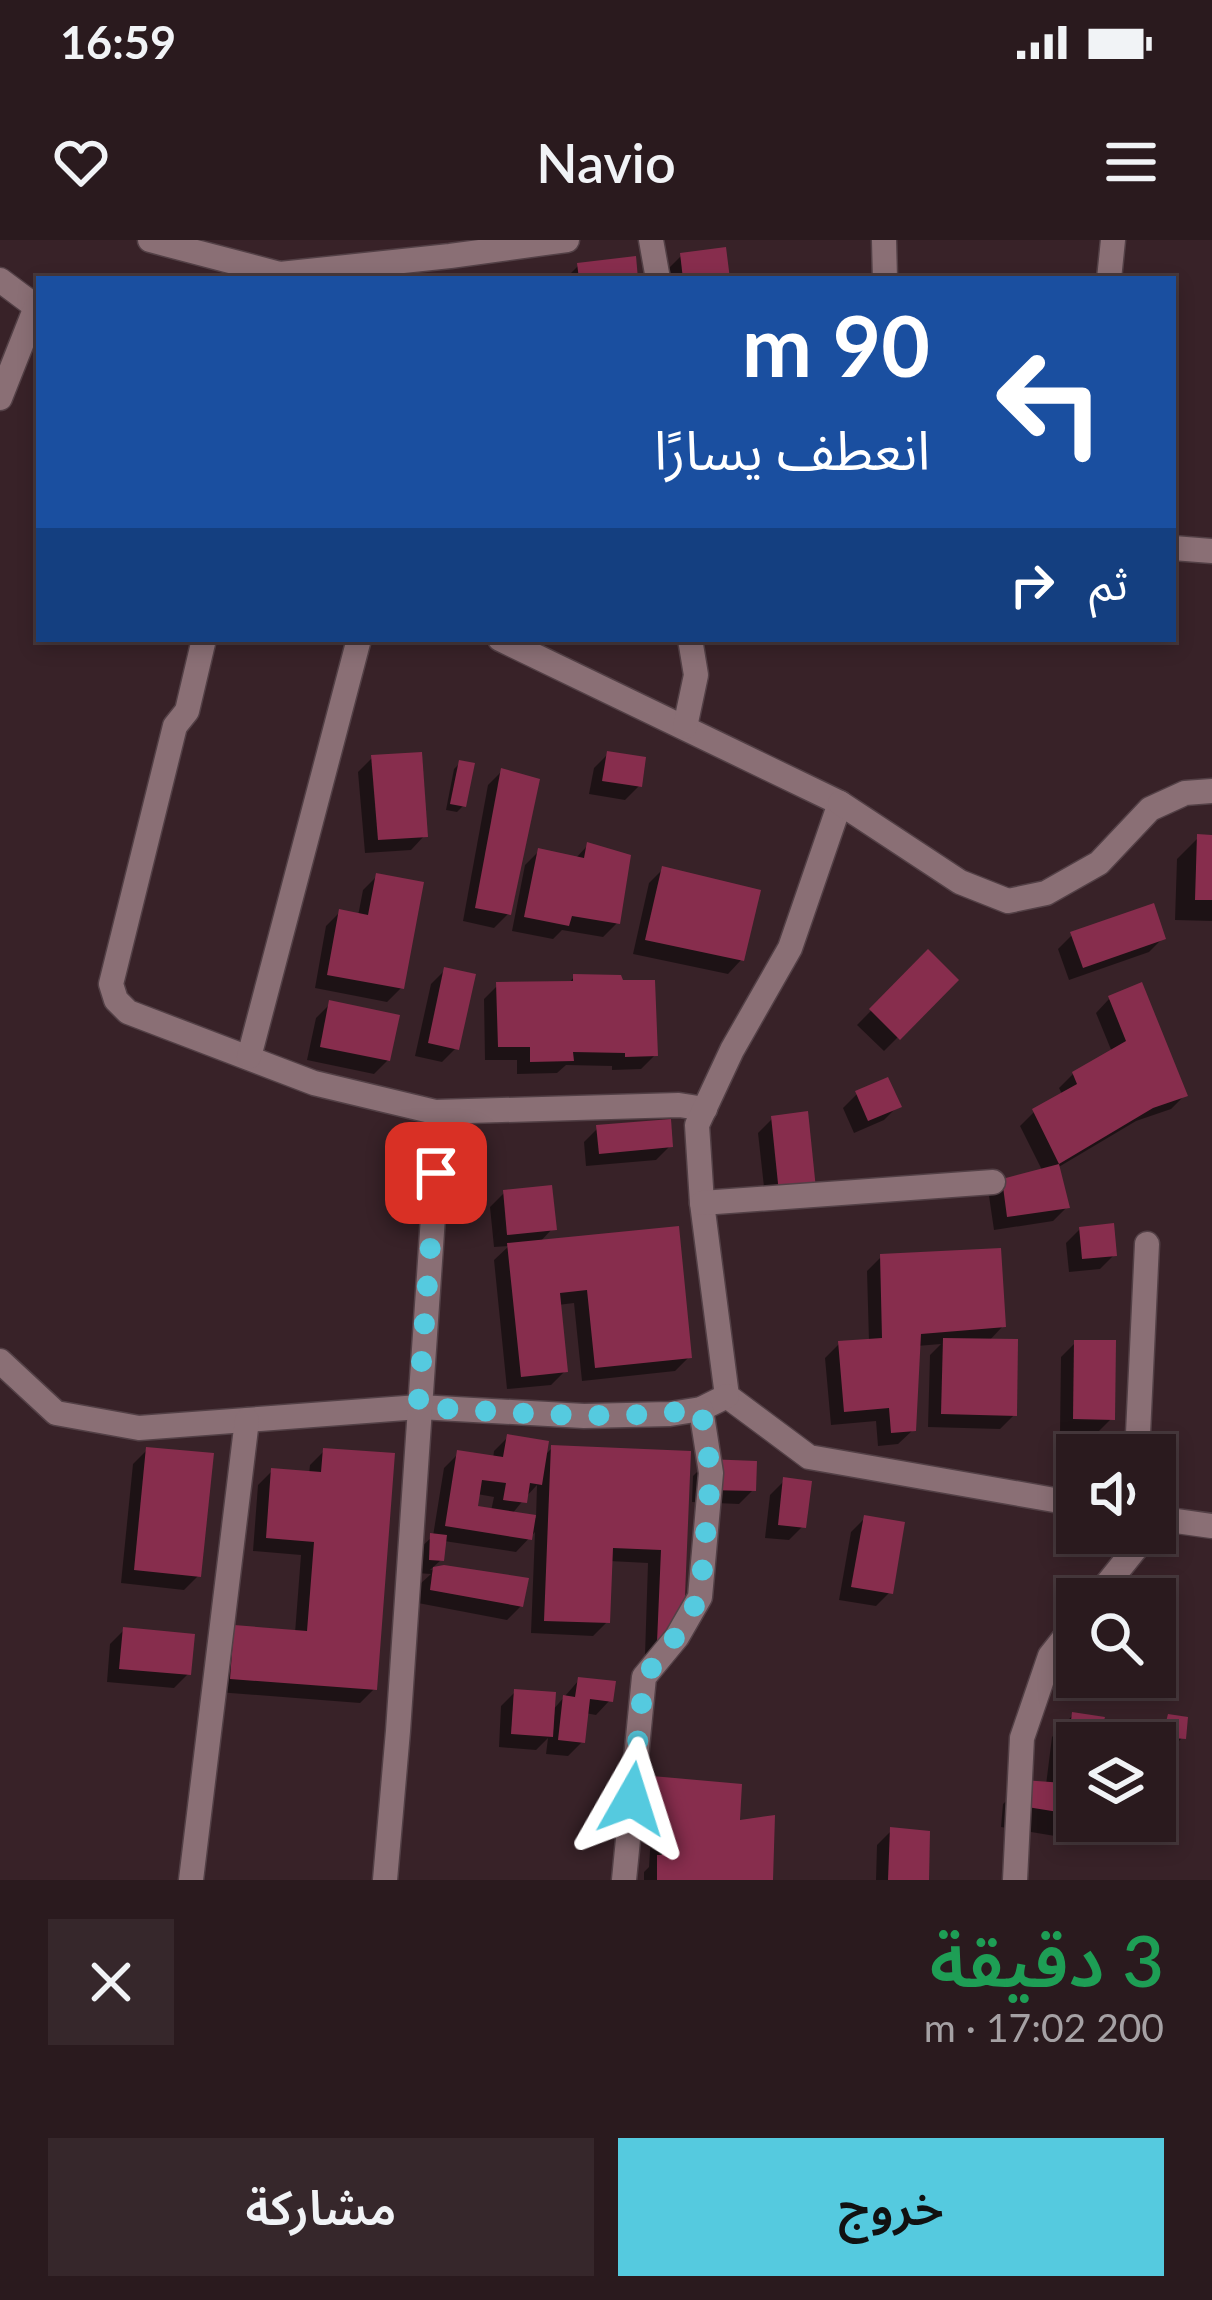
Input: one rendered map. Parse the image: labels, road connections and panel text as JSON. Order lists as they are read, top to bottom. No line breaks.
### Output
{"page":{"status":"16:59","header":"Navio","turn":["90 m","انعطف يسارًا"],"then":"ثم","heading":["3 دقيقة","200 m · 17:02"],"buttons":["خروج","مشاركة"]}}
